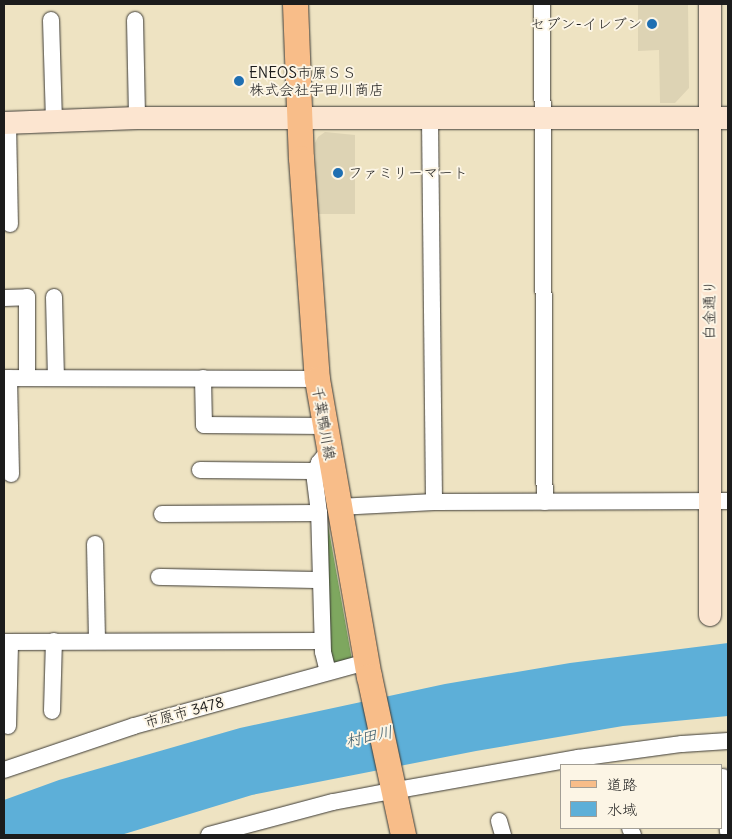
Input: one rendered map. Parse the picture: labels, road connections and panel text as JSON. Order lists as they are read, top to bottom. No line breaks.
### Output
{"streets":{"main road":["千葉鴨川線"],"street":["白金通り","市原市 3478"]},"crossings":[["千葉鴨川線","市原市 3478"]],"water":["村田川"],"places":["セブン-イレブン","ENEOS市原ＳＳ 株式会社宇田川商店","ファミリーマート"],"legend":["道路","水域"]}
